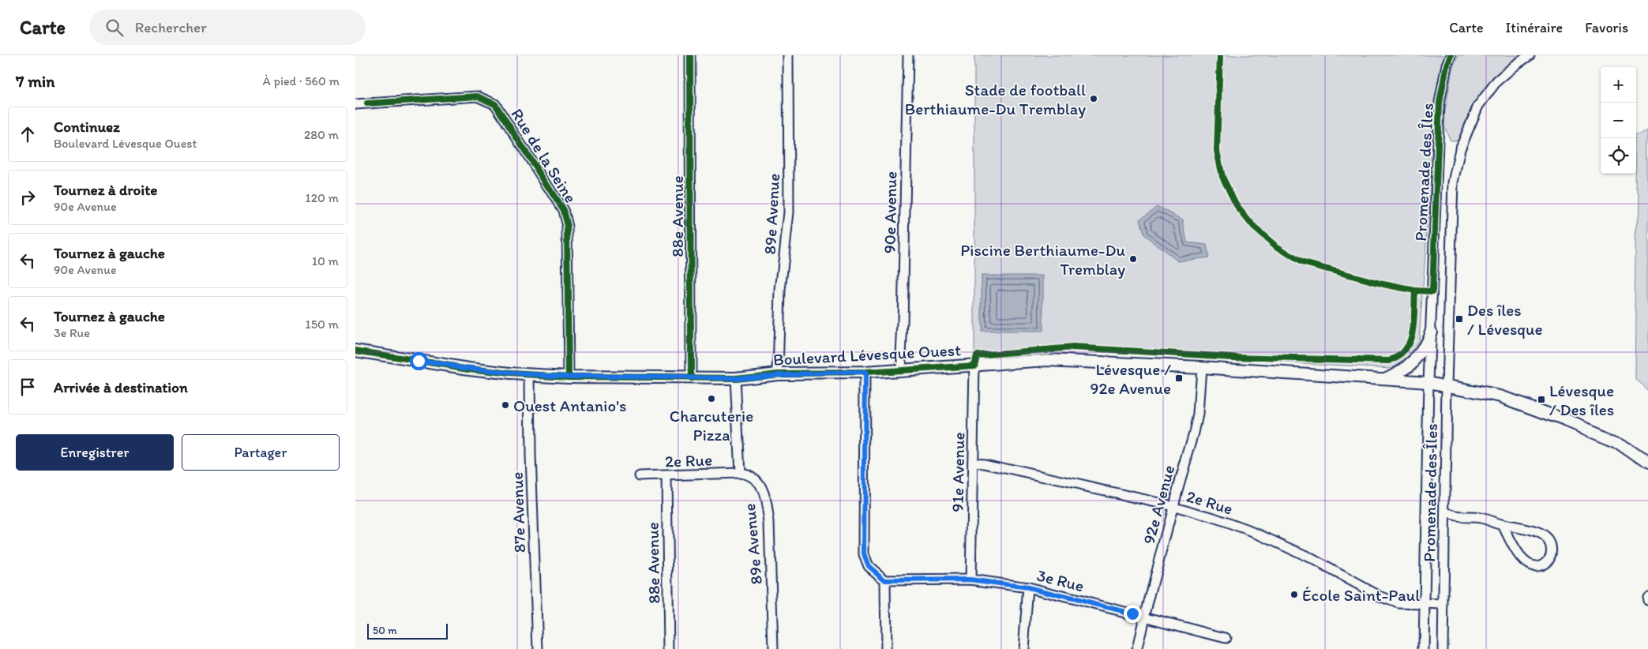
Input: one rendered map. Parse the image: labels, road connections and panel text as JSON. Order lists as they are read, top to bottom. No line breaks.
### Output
{"streets":{"street":["Rue de la Seine","Promenade des Îles","90e Avenue","89e Avenue","88e Avenue","Boulevard Lévesque Ouest","2e Rue","91e Avenue","92e Avenue","87e Avenue","3e Rue"]},"crossings":[["Rue de la Seine","Boulevard Lévesque Ouest"],["Promenade des Îles","Boulevard Lévesque Ouest"],["Promenade des Îles","2e Rue"],["90e Avenue","Boulevard Lévesque Ouest"],["89e Avenue","Boulevard Lévesque Ouest"],["89e Avenue","2e Rue"],["88e Avenue","Boulevard Lévesque Ouest"],["88e Avenue","2e Rue"],["Boulevard Lévesque Ouest","91e Avenue"],["Boulevard Lévesque Ouest","92e Avenue"],["Boulevard Lévesque Ouest","87e Avenue"],["2e Rue","91e Avenue"],["2e Rue","92e Avenue"],["91e Avenue","3e Rue"],["92e Avenue","3e Rue"]],"places":{"other":["Stade de football Berthiaume-Du Tremblay","Piscine Berthiaume-Du Tremblay","Charcuterie Pizza","Ouest Antanio's","École Saint-Paul"],"transit":["Des îles / Lévesque","Lévesque / 92e Avenue","Lévesque / Des îles"]},"scale_bar":"50 m","page":{"header":"Carte","search":"Rechercher","nav":["Carte","Itinéraire","Favoris"],"heading":["7 min","À pied · 560 m"],"map_buttons":["+","−"],"list":[["Continuez","Boulevard Lévesque Ouest","280 m"],["Tournez à droite","90e Avenue","120 m"],["Tournez à gauche","90e Avenue","10 m"],["Tournez à gauche","3e Rue","150 m"],"Arrivée à destination"],"buttons":["Enregistrer","Partager"],"scale":"50 m"}}
